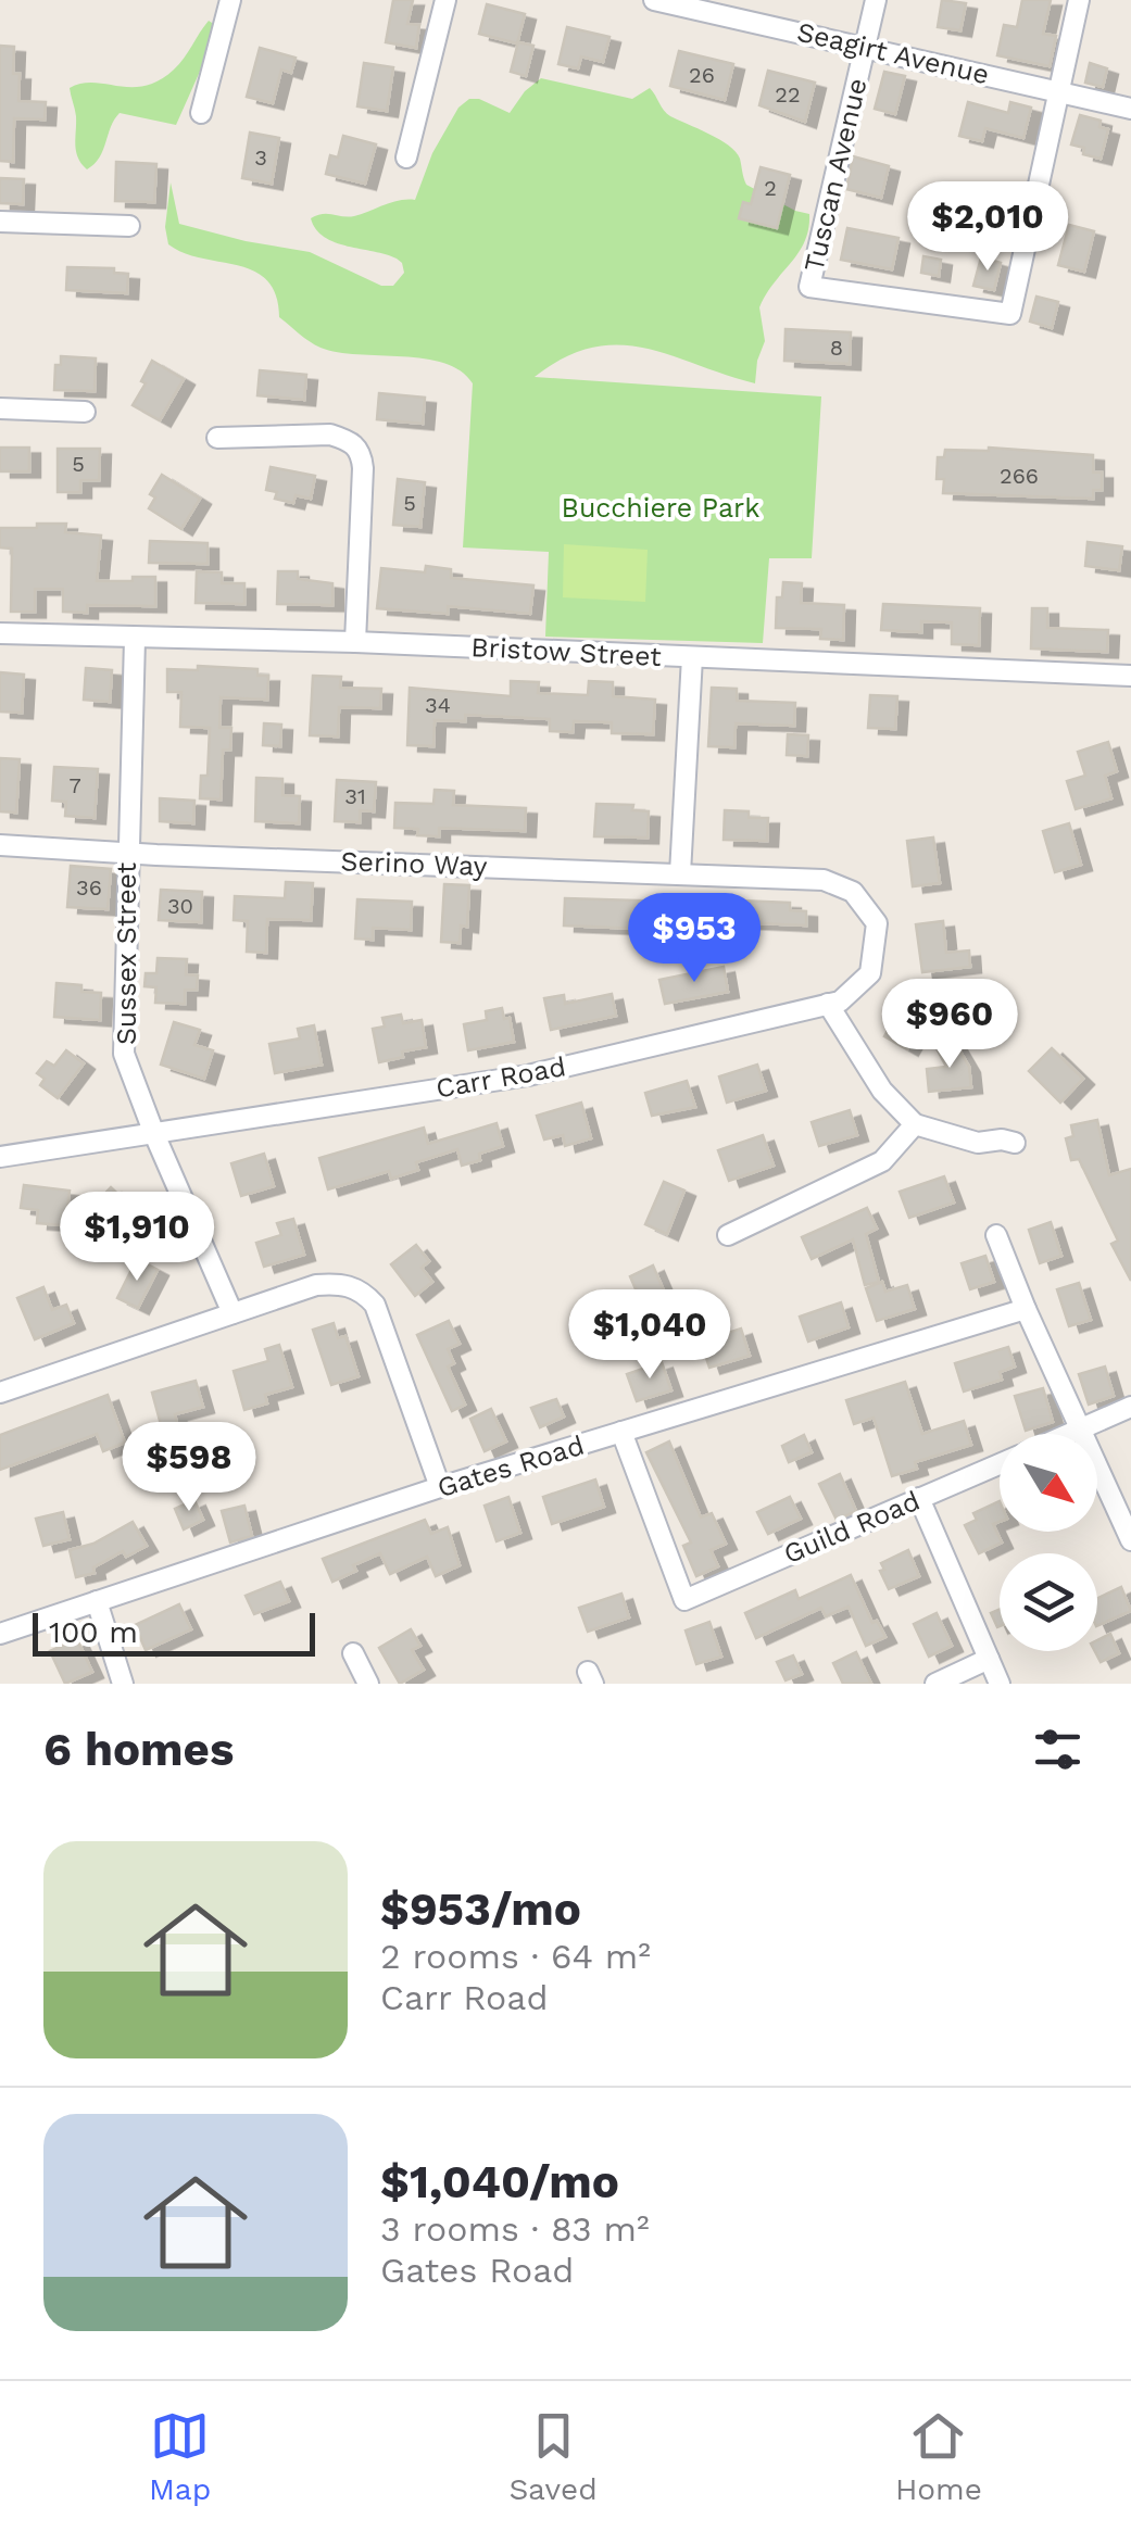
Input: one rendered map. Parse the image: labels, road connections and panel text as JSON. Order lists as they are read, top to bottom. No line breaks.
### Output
{"streets":{"street":["Seagirt Avenue","Tuscan Avenue","Bristow Street","Serino Way","Sussex Street","Carr Road","Gates Road","Guild Road"]},"crossings":[["Seagirt Avenue","Tuscan Avenue"],["Bristow Street","Sussex Street"],["Serino Way","Sussex Street"],["Serino Way","Carr Road"],["Sussex Street","Carr Road"],["Gates Road","Guild Road"]],"parks":["Bucchiere Park"],"house_numbers":["26","22","3","2","8","5","266","5","34","7","31","36","30"],"scale_bar":"100 m","north":"bottom right","page":{"price":["$2,010","$953","$960","$1,910","$1,040","$598"],"scale":"100 m","heading":"6 homes","list":[{"name":"$953/mo","note":"2 rooms · 64 m² · Carr Road"},{"name":"$1,040/mo","note":"3 rooms · 83 m² · Gates Road"}],"tabs":["Map","Saved","Home"]}}
